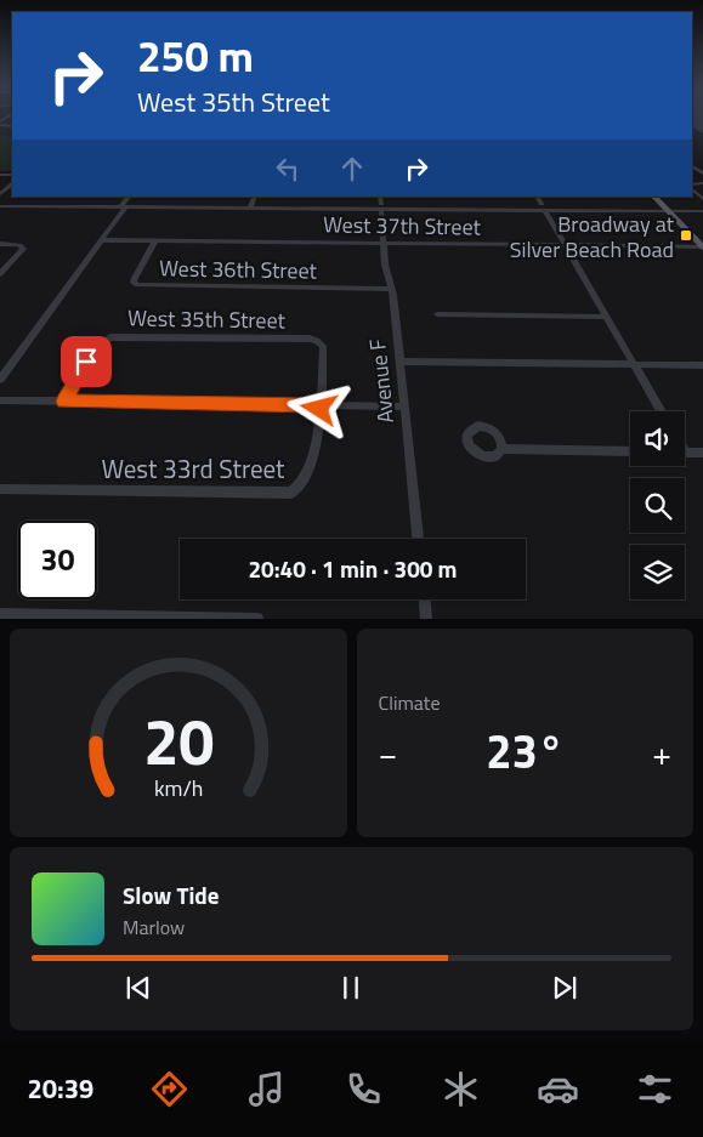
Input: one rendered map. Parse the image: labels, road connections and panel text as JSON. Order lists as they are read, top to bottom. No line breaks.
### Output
{"streets":{"street":["West 37th Street","West 36th Street","West 35th Street","Avenue F","West 33rd Street"]},"crossings":[["West 37th Street","West 36th Street"],["West 37th Street","Avenue F"],["West 36th Street","Avenue F"],["West 35th Street","West 33rd Street"]],"places":{"transit":["Broadway at Silver Beach Road"]},"page":{"turn":["250 m","West 35th Street"],"limit":"30","trip":"20:40 · 1 min · 300 m","tile":"Climate","heat":["−","23°","+"],"song":["Slow Tide","Marlow"],"tabs":"20:39","gauge":["20","km/h"]}}
